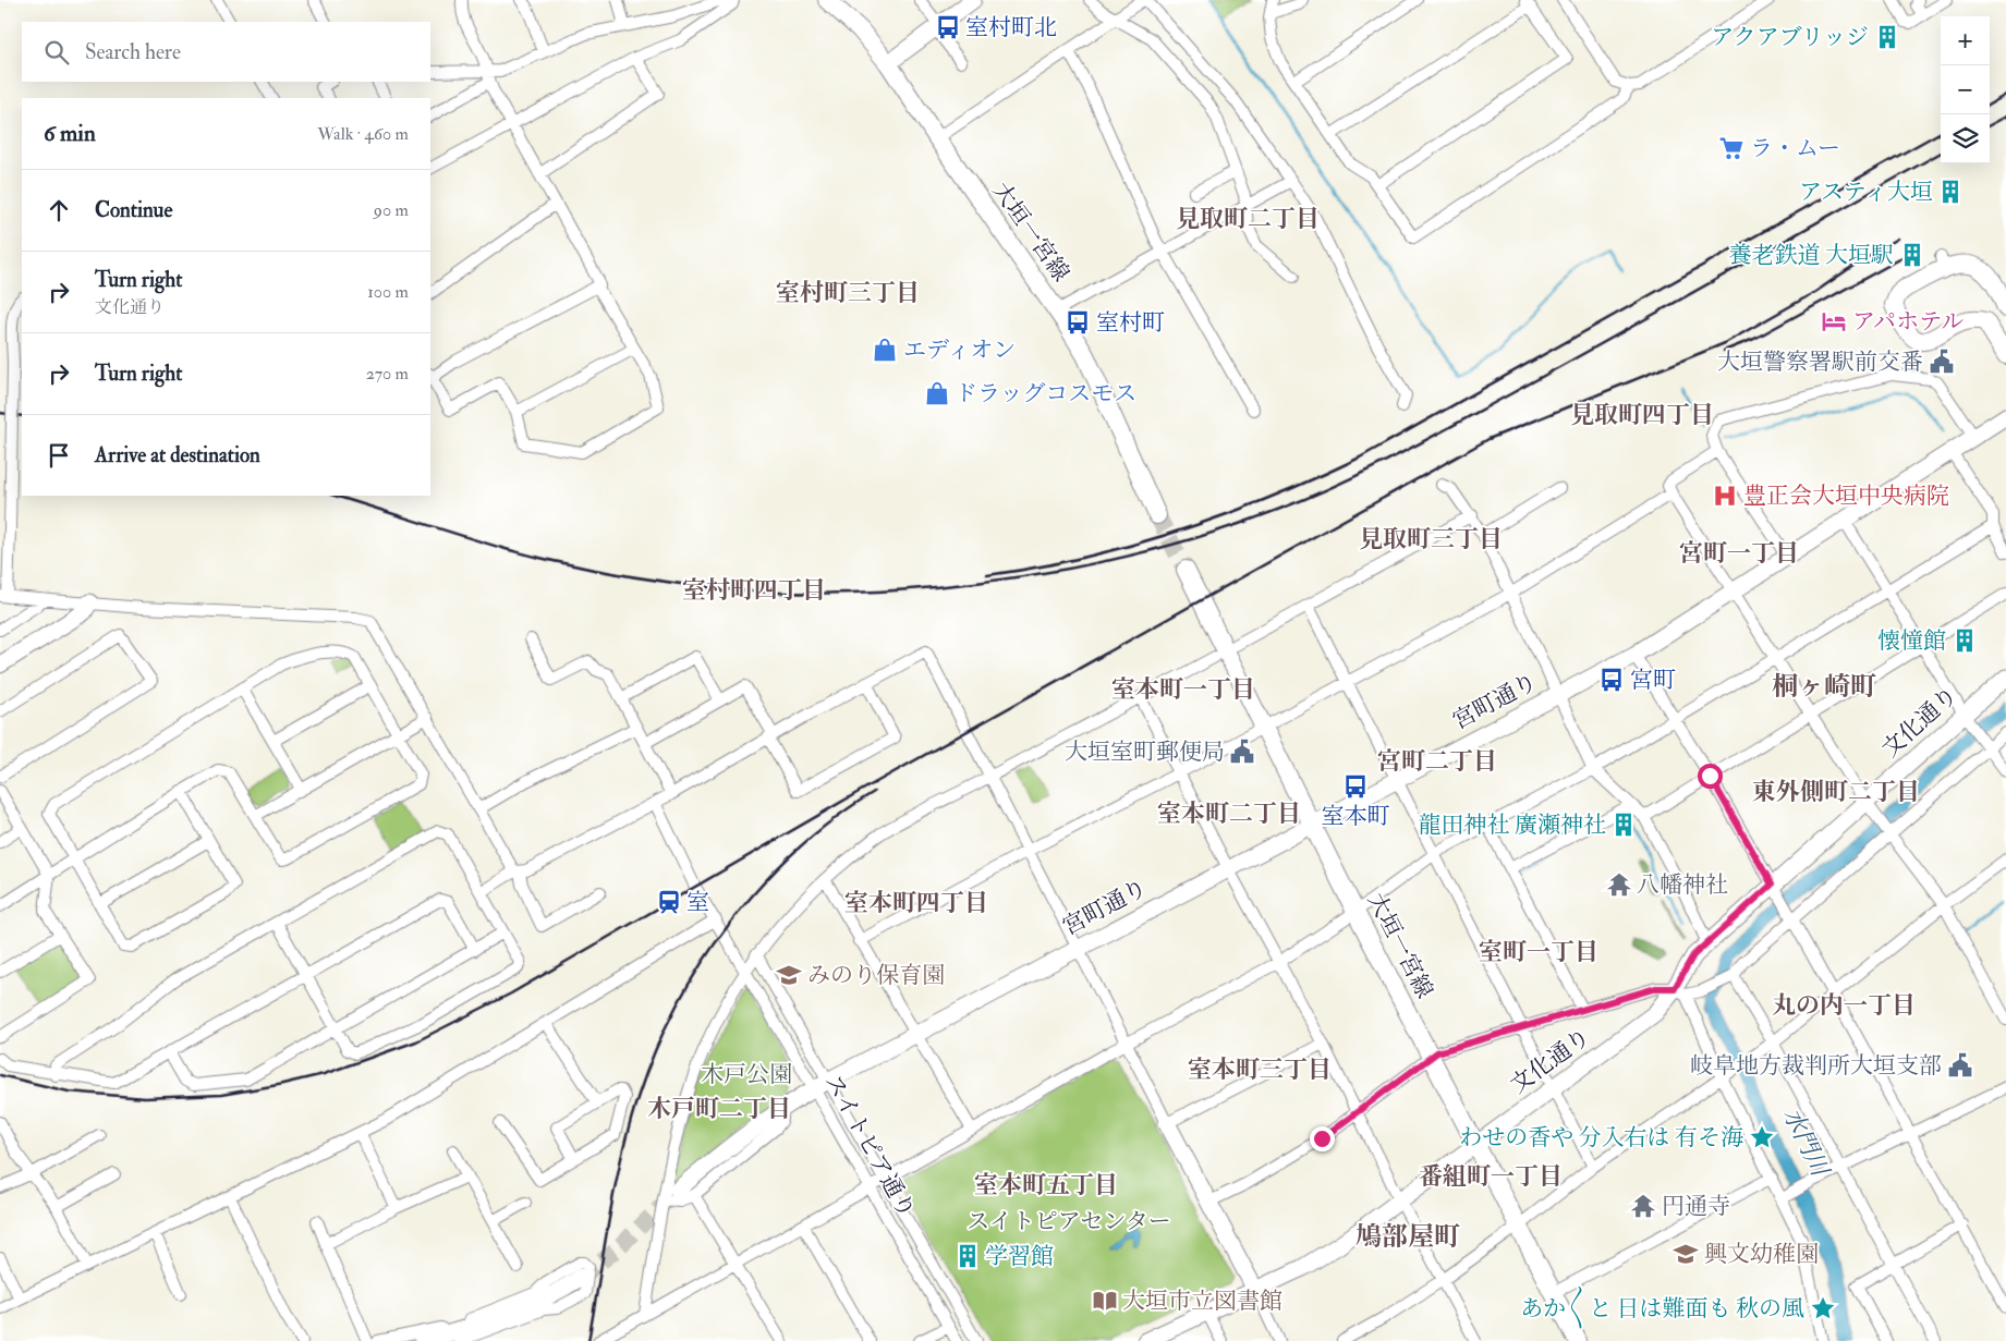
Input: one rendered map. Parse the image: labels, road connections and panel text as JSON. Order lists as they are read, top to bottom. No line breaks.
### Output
{"streets":{"main road":["大垣一宮線"],"street":["宮町通り","文化通り","スイトピア通り"]},"crossings":[["大垣一宮線","宮町通り"],["大垣一宮線","文化通り"],["宮町通り","スイトピア通り"]],"districts":["見取町二丁目","室村町三丁目","見取町四丁目","見取町三丁目","宮町一丁目","室村町四丁目","桐ヶ崎町","室本町一丁目","宮町二丁目","東外側町二丁目","室本町二丁目","室本町四丁目","室町一丁目","丸の内一丁目","室本町三丁目","木戸町二丁目","番組町一丁目","室本町五丁目","鳩部屋町"],"water":["水門川"],"parks":["木戸公園","スイトピアセンター"],"places":{"bus stop":["室村町北","室村町","宮町","室本町"],"building":["アクアブリッジ","アスティ大垣","養老鉄道 大垣駅","懐憧館","龍田神社 廣瀬神社","学習館"],"supermarket":["ラ・ムー"],"hotel":["アパホテル"],"shop":["エディオン","ドラッグコスモス"],"public building":["大垣警察署駅前交番","大垣室町郵便局","岐阜地方裁判所大垣支部"],"hospital":["豊正会大垣中央病院"],"temple":["八幡神社","円通寺"],"station":["室"],"school or university":["みのり保育園","興文幼稚園"],"place":["わせの香や 分入右は 有そ海","あか〱と 日は難面も 秋の風"],"library":["大垣市立図書館"]},"page":{"map_buttons":["+","−"],"search":"Search here","heading":["6 min","Walk · 460 m"],"list":[["Continue","90 m"],["Turn right","文化通り","100 m"],["Turn right","270 m"],"Arrive at destination"]}}
